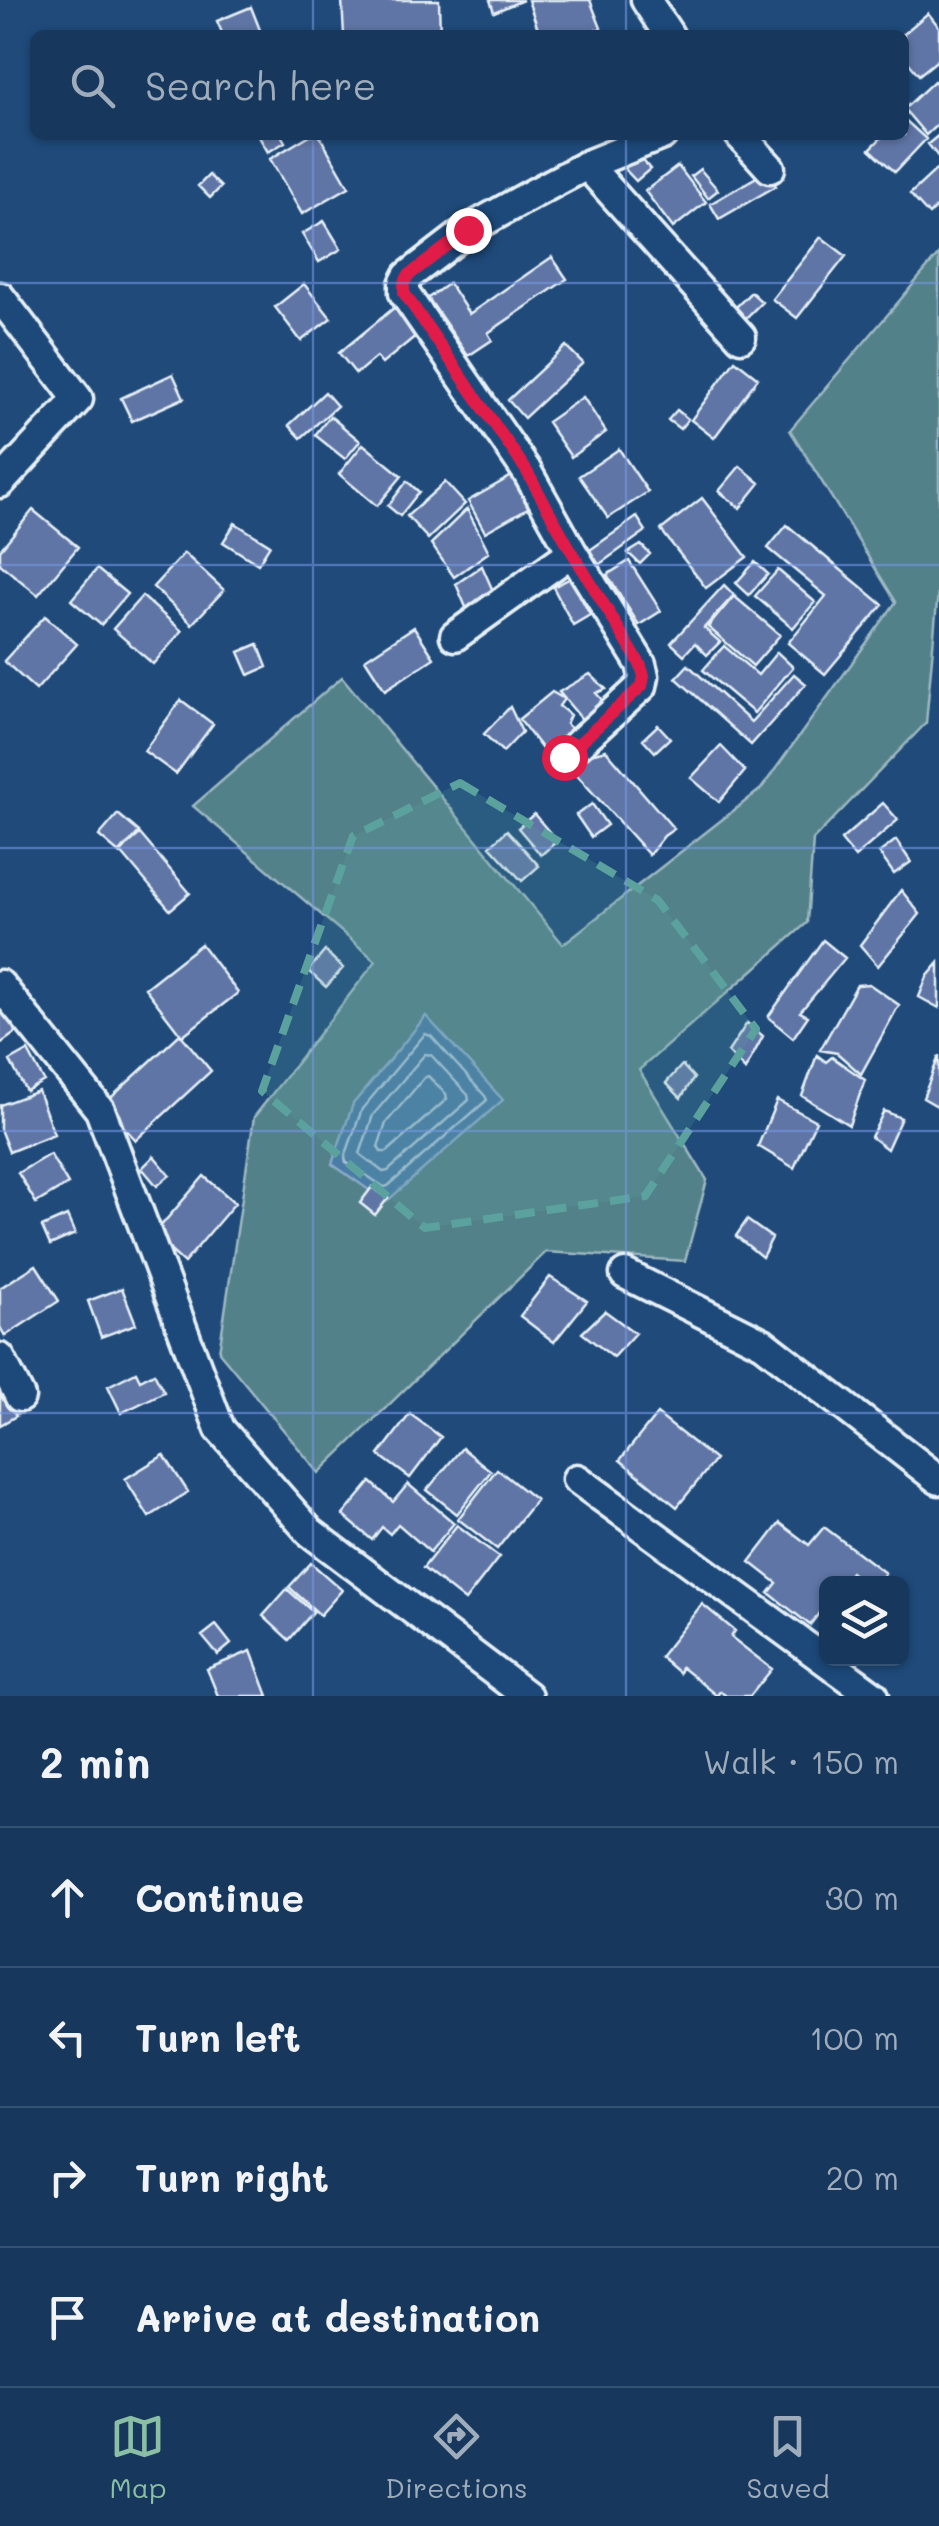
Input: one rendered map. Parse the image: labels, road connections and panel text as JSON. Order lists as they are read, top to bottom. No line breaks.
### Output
{"page":{"search":"Search here","heading":["2 min","Walk · 150 m"],"list":[["Continue","30 m"],["Turn left","100 m"],["Turn right","20 m"],"Arrive at destination"],"nav":["Map","Directions","Saved"]}}
